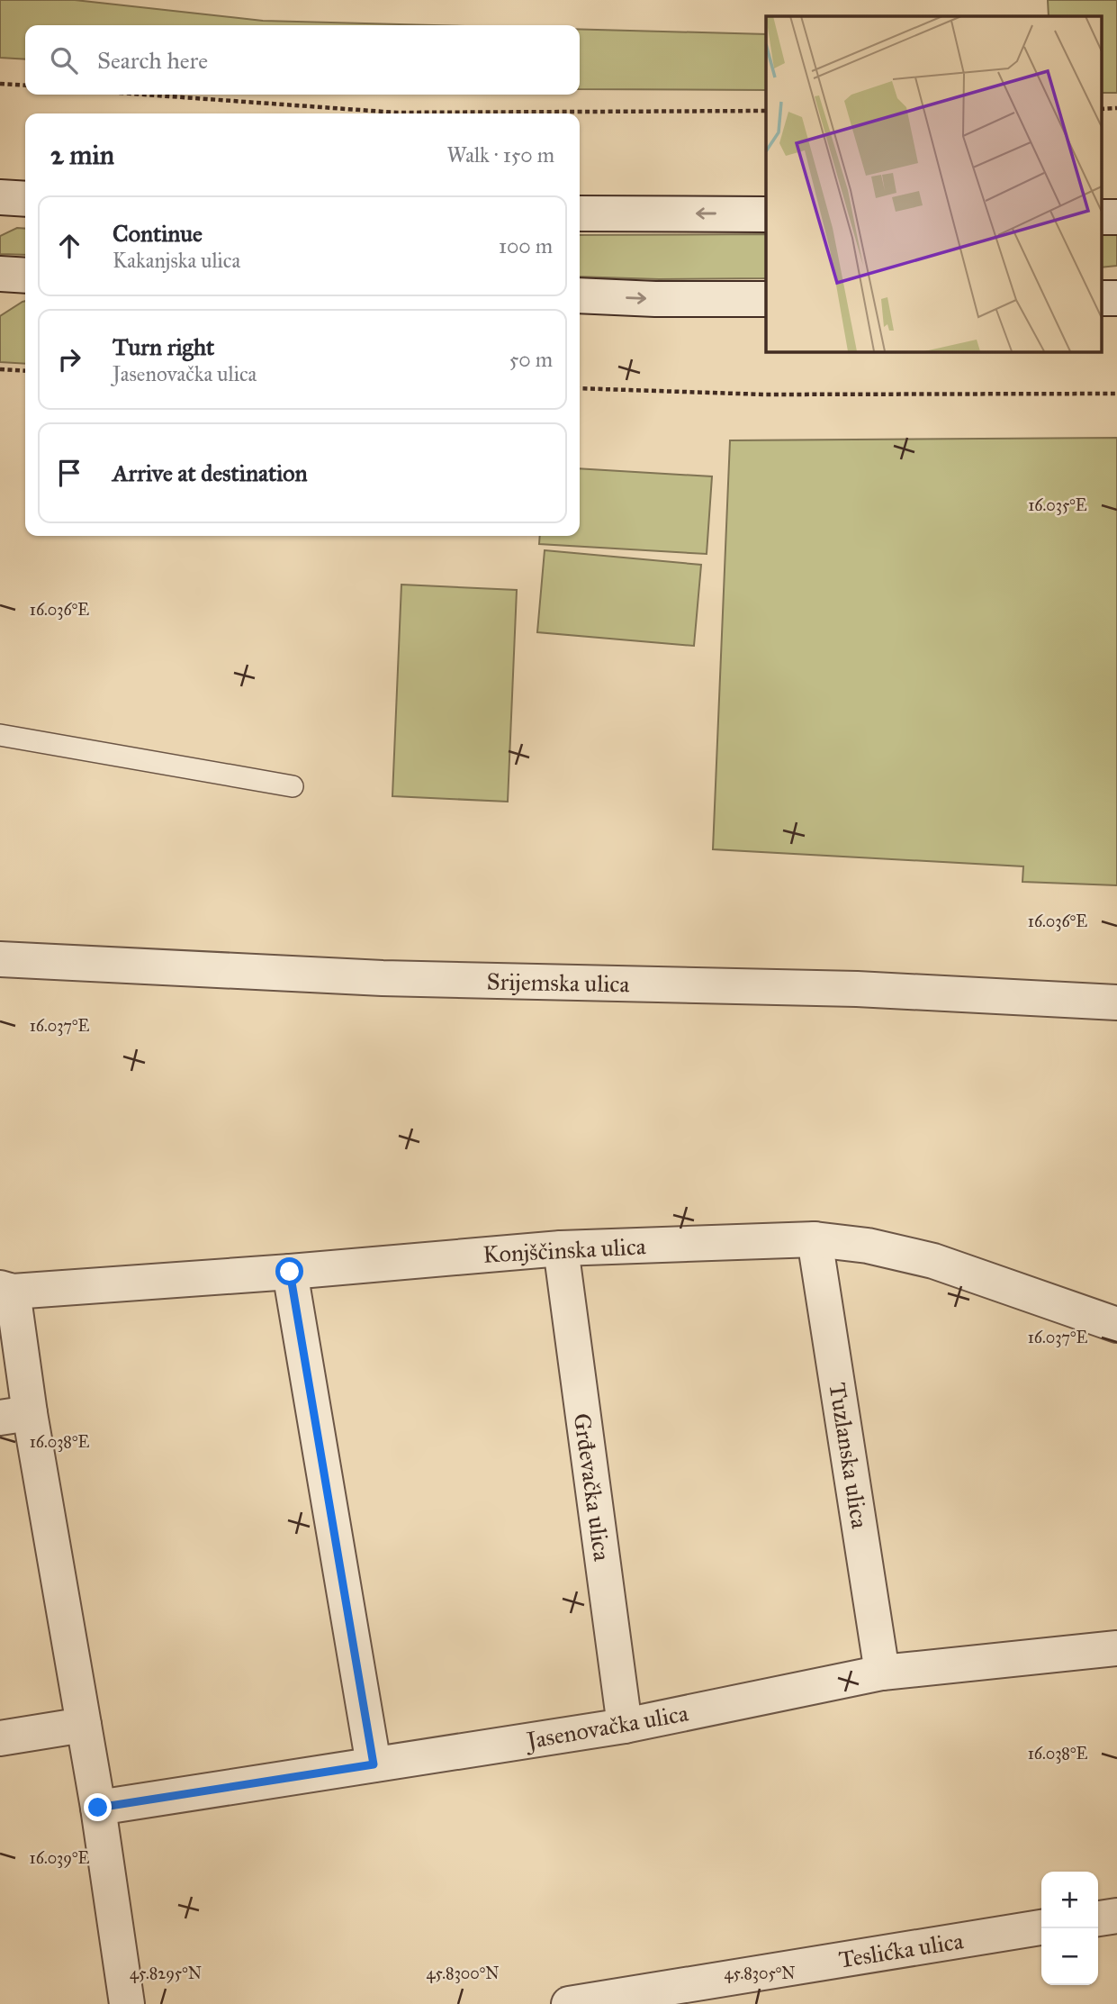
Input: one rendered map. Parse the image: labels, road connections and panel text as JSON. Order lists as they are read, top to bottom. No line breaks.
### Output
{"streets":{"street":["Srijemska ulica","Konjščinska ulica","Tuzlanska ulica","Grđevačka ulica","Jasenovačka ulica","Teslićka ulica"]},"crossings":[["Konjščinska ulica","Tuzlanska ulica"],["Konjščinska ulica","Grđevačka ulica"],["Tuzlanska ulica","Jasenovačka ulica"],["Grđevačka ulica","Jasenovačka ulica"]],"page":{"search":"Search here","heading":["2 min","Walk · 150 m"],"list":[["Continue","Kakanjska ulica","100 m"],["Turn right","Jasenovačka ulica","50 m"],"Arrive at destination"],"map_buttons":["+","−"]},"coordinates":["16.035°E","16.036°E","16.037°E","16.038°E","16.039°E","45.8295°N","45.8300°N","45.8305°N"]}
